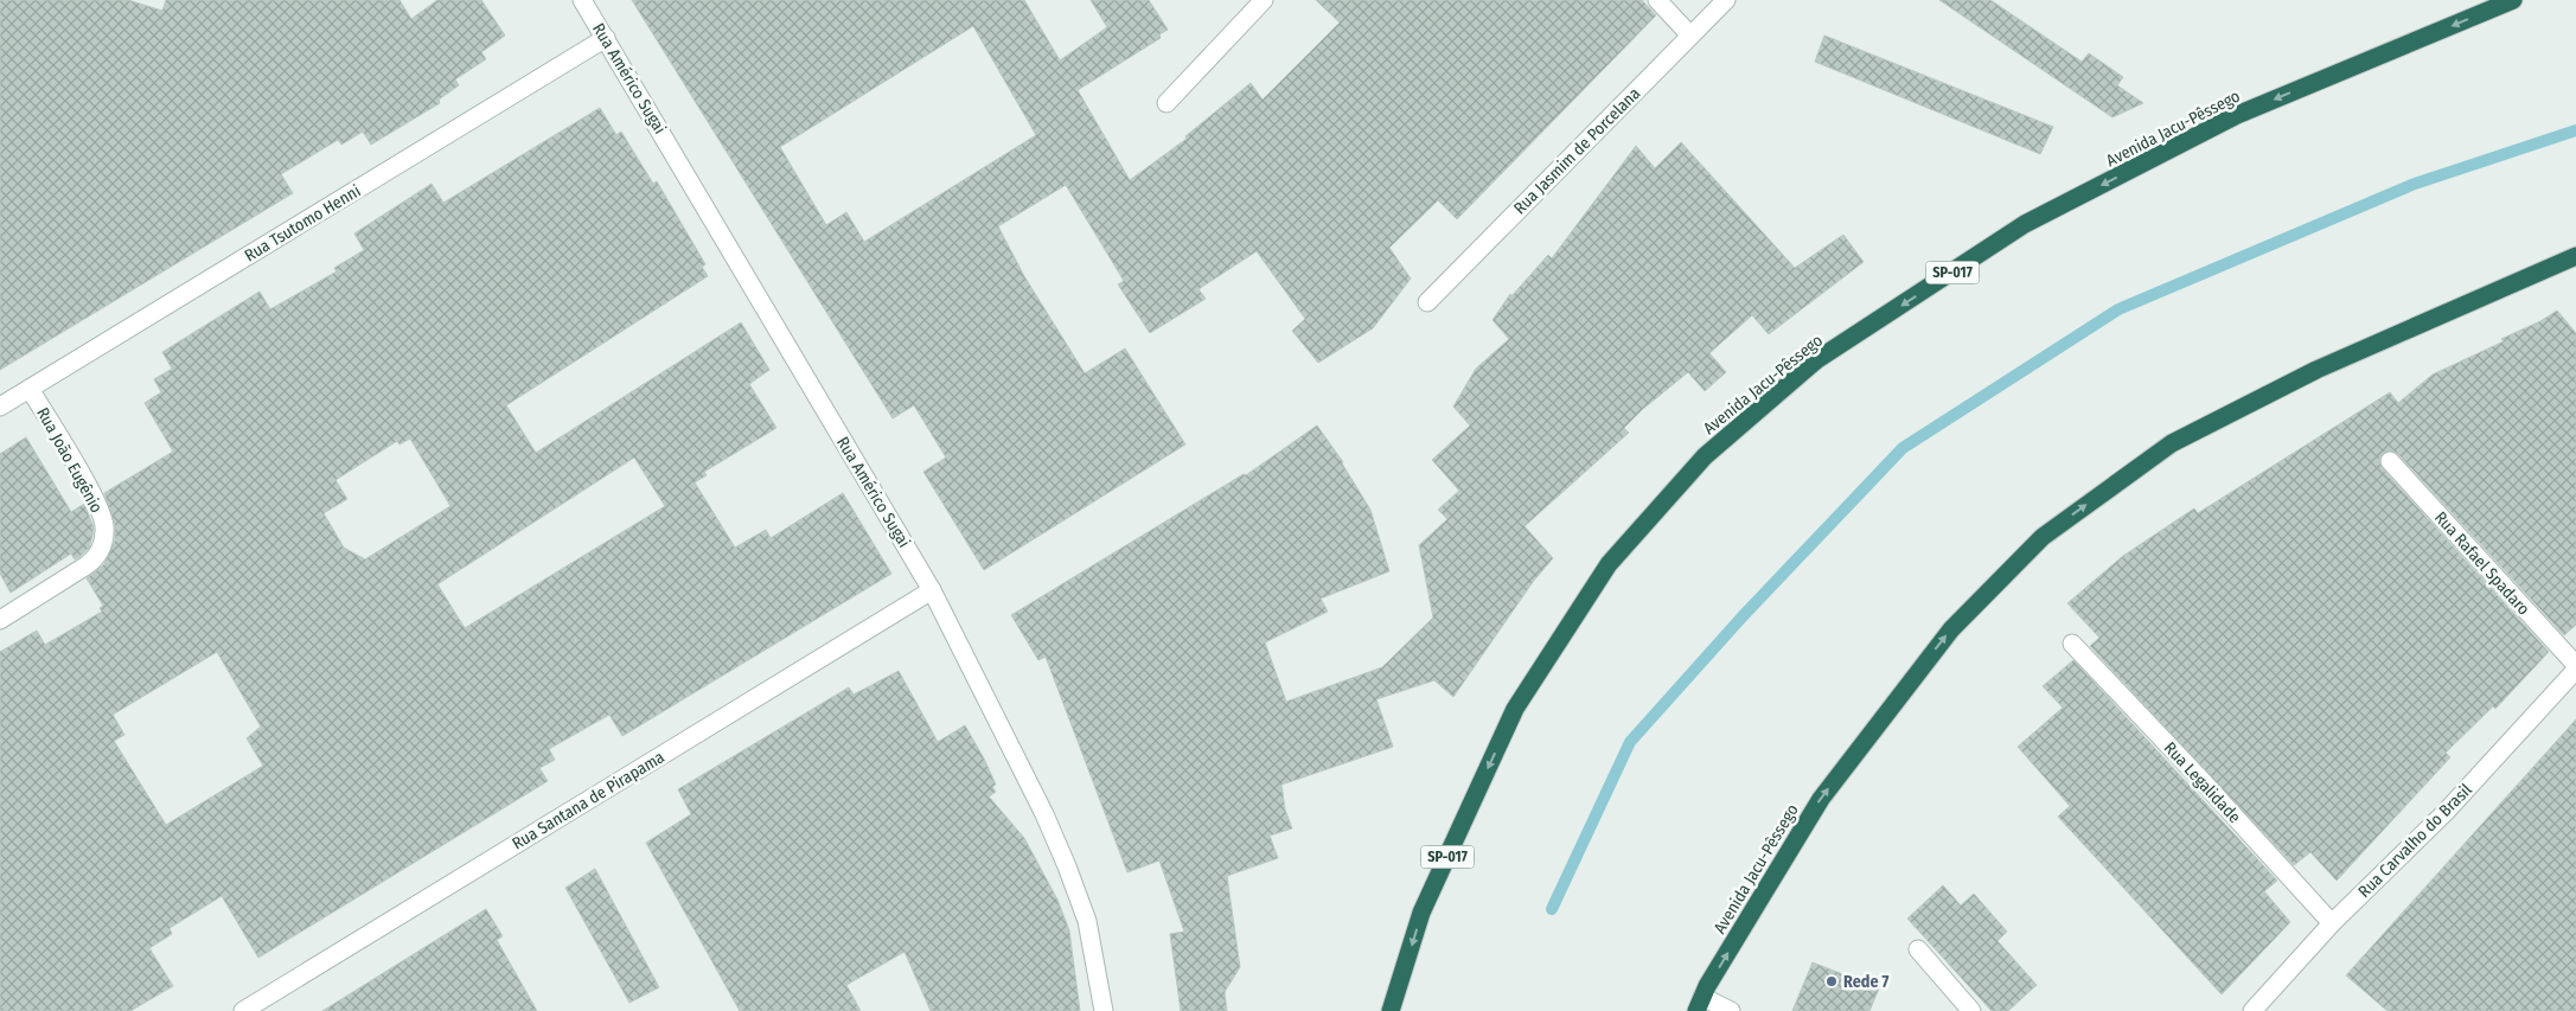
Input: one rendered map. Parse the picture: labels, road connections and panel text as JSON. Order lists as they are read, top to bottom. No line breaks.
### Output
{"streets":{"highway":["Avenida Jacu-Pêssego","SP-017"],"street":["Rua Américo Sugai","Rua Jasmim de Porcelana","Rua Tsutomo Henni","Rua João Eugênio","Rua Rafael Spadaro","Rua Legalidade","Rua Santana de Pirapama","Rua Carvalho do Brasil"]},"crossings":[["Rua Américo Sugai","Rua Tsutomo Henni"],["Rua Américo Sugai","Rua Santana de Pirapama"],["Rua Tsutomo Henni","Rua João Eugênio"],["Rua Legalidade","Rua Carvalho do Brasil"]],"places":["Rede 7"]}
